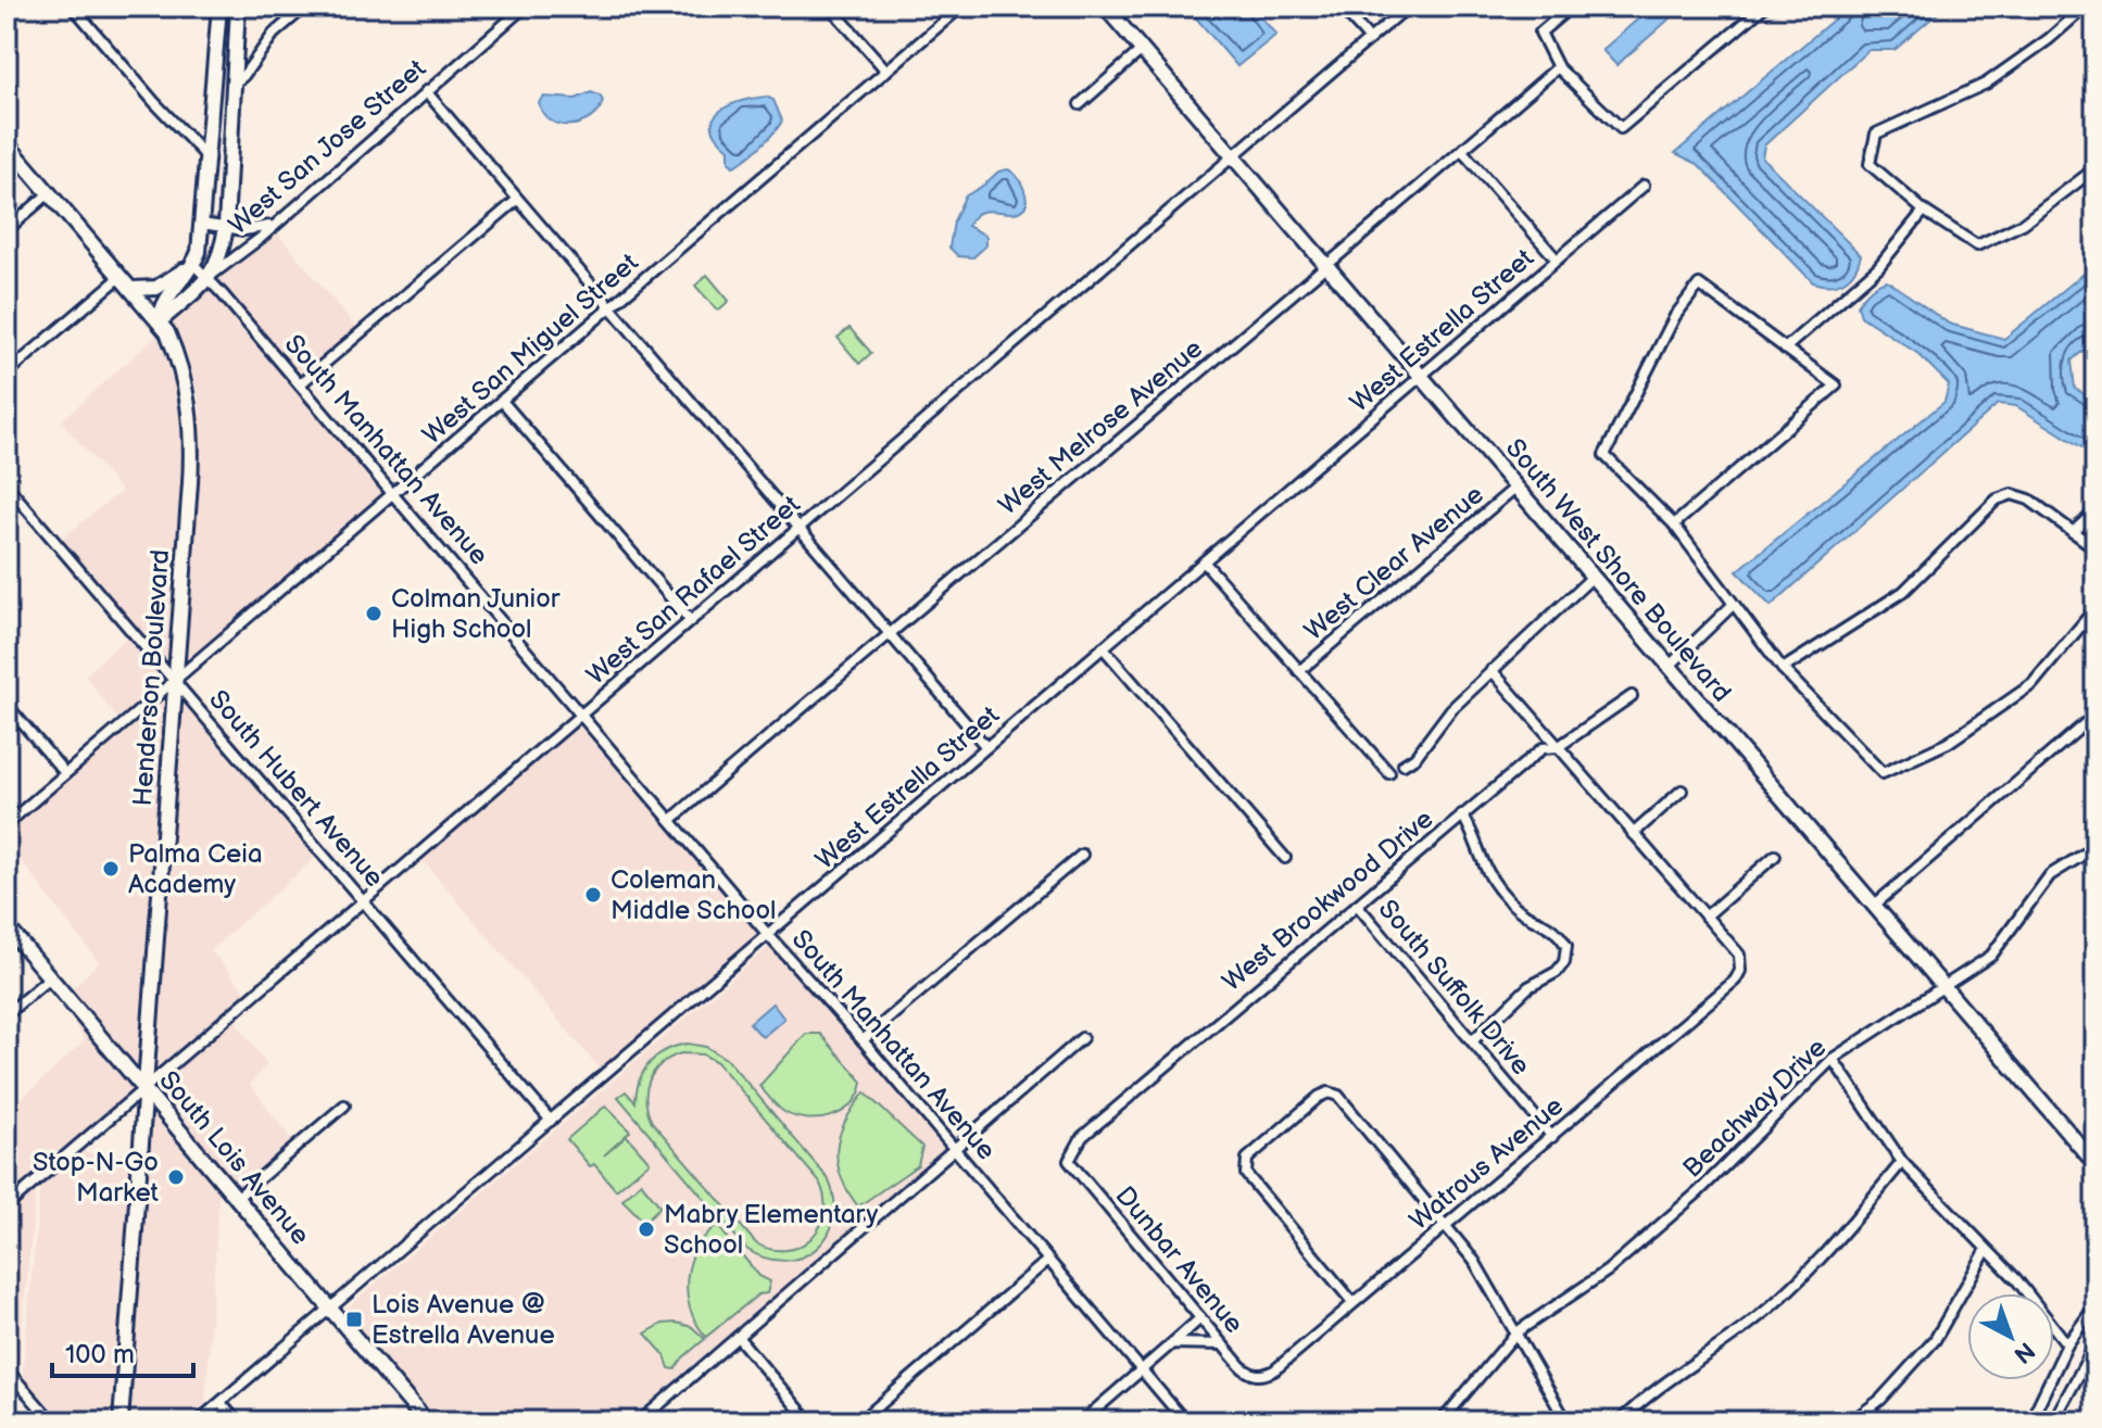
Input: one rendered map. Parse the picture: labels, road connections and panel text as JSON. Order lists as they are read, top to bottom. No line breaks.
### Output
{"streets":{"street":["West San Jose Street","West Estrella Street","West San Miguel Street","West Melrose Avenue","South Manhattan Avenue","West Clear Avenue","South West Shore Boulevard","West San Rafael Street","Henderson Boulevard","South Hubert Avenue","West Brookwood Drive","South Suffolk Drive","Beachway Drive","South Lois Avenue","Watrous Avenue","Dunbar Avenue"]},"crossings":[["West San Jose Street","South Manhattan Avenue"],["West San Jose Street","Henderson Boulevard"],["West Estrella Street","South Manhattan Avenue"],["West Estrella Street","South West Shore Boulevard"],["West Estrella Street","South Hubert Avenue"],["West Estrella Street","South Lois Avenue"],["West San Miguel Street","South Manhattan Avenue"],["West San Miguel Street","Henderson Boulevard"],["West San Miguel Street","South Hubert Avenue"],["West Melrose Avenue","South Manhattan Avenue"],["West Melrose Avenue","South West Shore Boulevard"],["South Manhattan Avenue","West San Rafael Street"],["West Clear Avenue","South West Shore Boulevard"],["South West Shore Boulevard","West San Rafael Street"],["South West Shore Boulevard","Beachway Drive"],["West San Rafael Street","Henderson Boulevard"],["West San Rafael Street","South Hubert Avenue"],["West San Rafael Street","South Lois Avenue"],["Henderson Boulevard","South Hubert Avenue"],["Henderson Boulevard","South Lois Avenue"],["West Brookwood Drive","South Suffolk Drive"],["West Brookwood Drive","Dunbar Avenue"],["South Suffolk Drive","Watrous Avenue"],["Watrous Avenue","Dunbar Avenue"]],"places":{"other":["Colman Junior High School","Palma Ceia Academy","Coleman Middle School","Stop-N-Go Market","Mabry Elementary School"],"transit":["Lois Avenue @ Estrella Avenue"]},"scale_bar":"100 m","north":"bottom right"}
